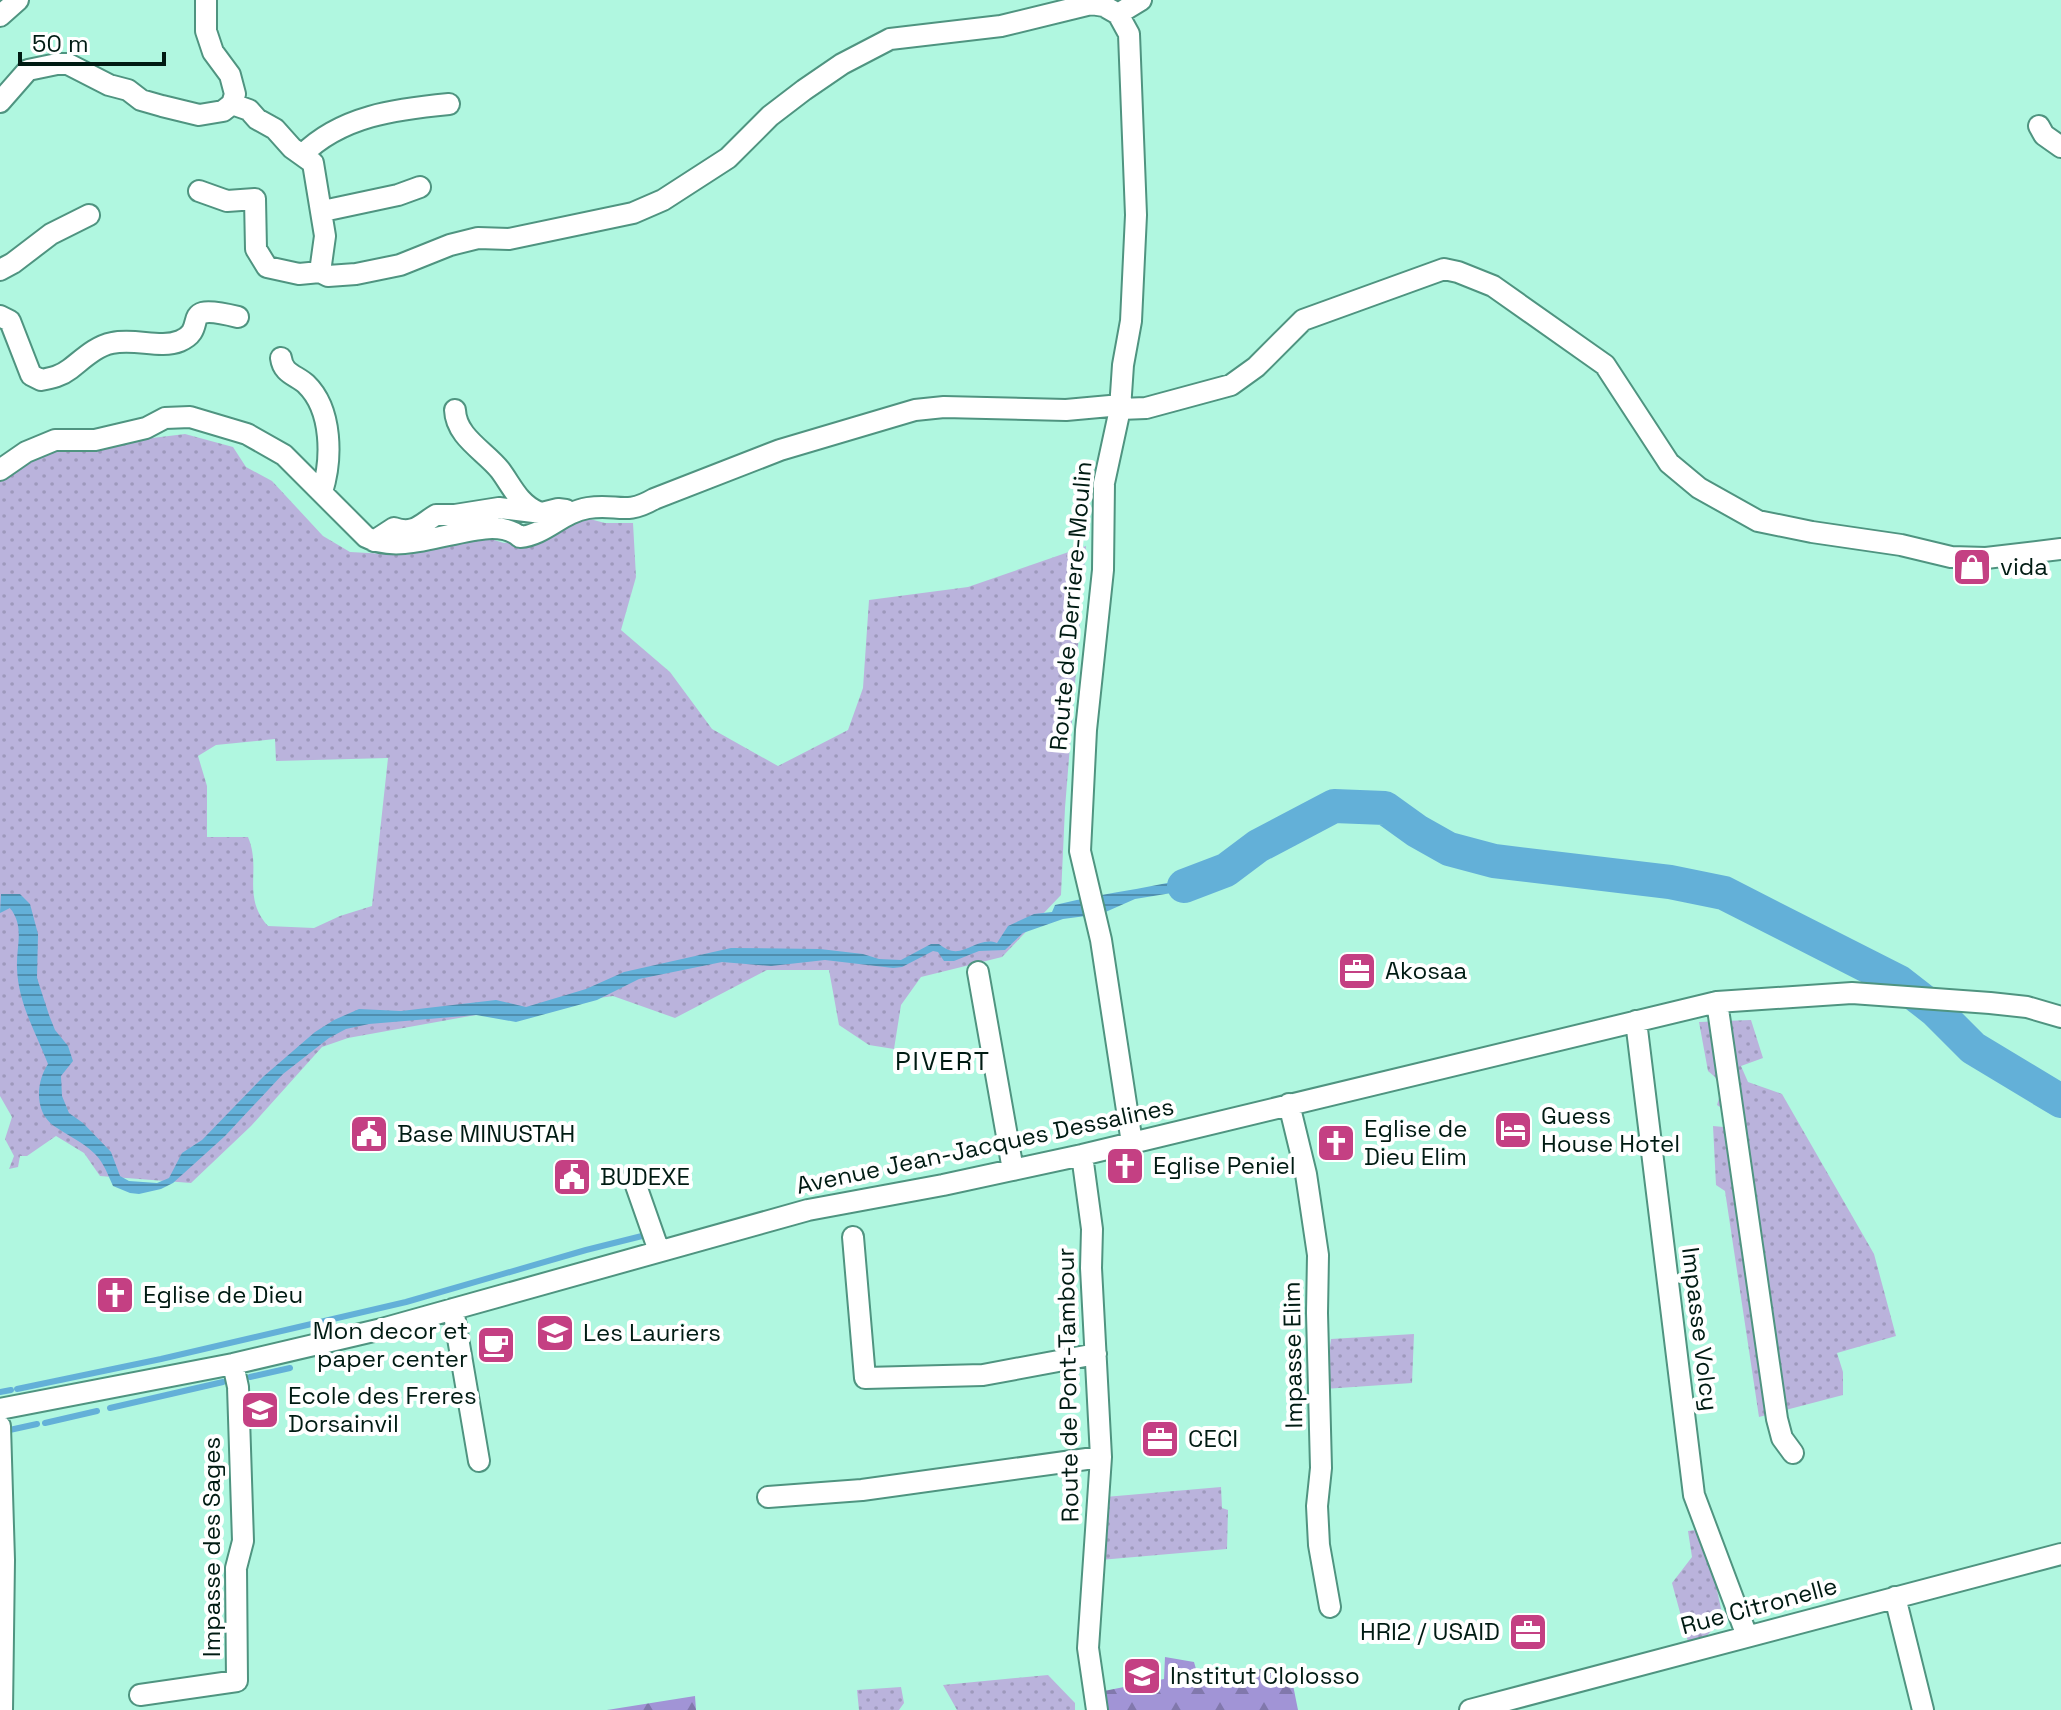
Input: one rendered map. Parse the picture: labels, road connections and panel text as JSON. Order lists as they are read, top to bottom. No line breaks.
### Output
{"streets":{"street":["Route de Derriere-Moulin","Avenue Jean-Jacques Dessalines","Impasse Volcy","Impasse Elim","Route de Pont-Tambour","Impasse des Sages","Rue Citronelle"]},"crossings":[["Route de Derriere-Moulin","Avenue Jean-Jacques Dessalines"],["Avenue Jean-Jacques Dessalines","Impasse Volcy"],["Avenue Jean-Jacques Dessalines","Impasse Elim"],["Avenue Jean-Jacques Dessalines","Route de Pont-Tambour"],["Avenue Jean-Jacques Dessalines","Impasse des Sages"],["Impasse Volcy","Rue Citronelle"]],"districts":["PIVERT"],"places":{"shop":["vida"],"office":["Akosaa","CECI","HRI2 / USAID"],"hotel":["Guess House Hotel"],"public building":["Base MINUSTAH","BUDEXE"],"church":["Eglise de Dieu Elim","Eglise Peniel","Eglise de Dieu"],"school or university":["Les Lauriers","Ecole des Freres Dorsainvil","Institut Clolosso"],"cafe":["Mon decor et paper center"]},"scale_bar":"50 m"}
